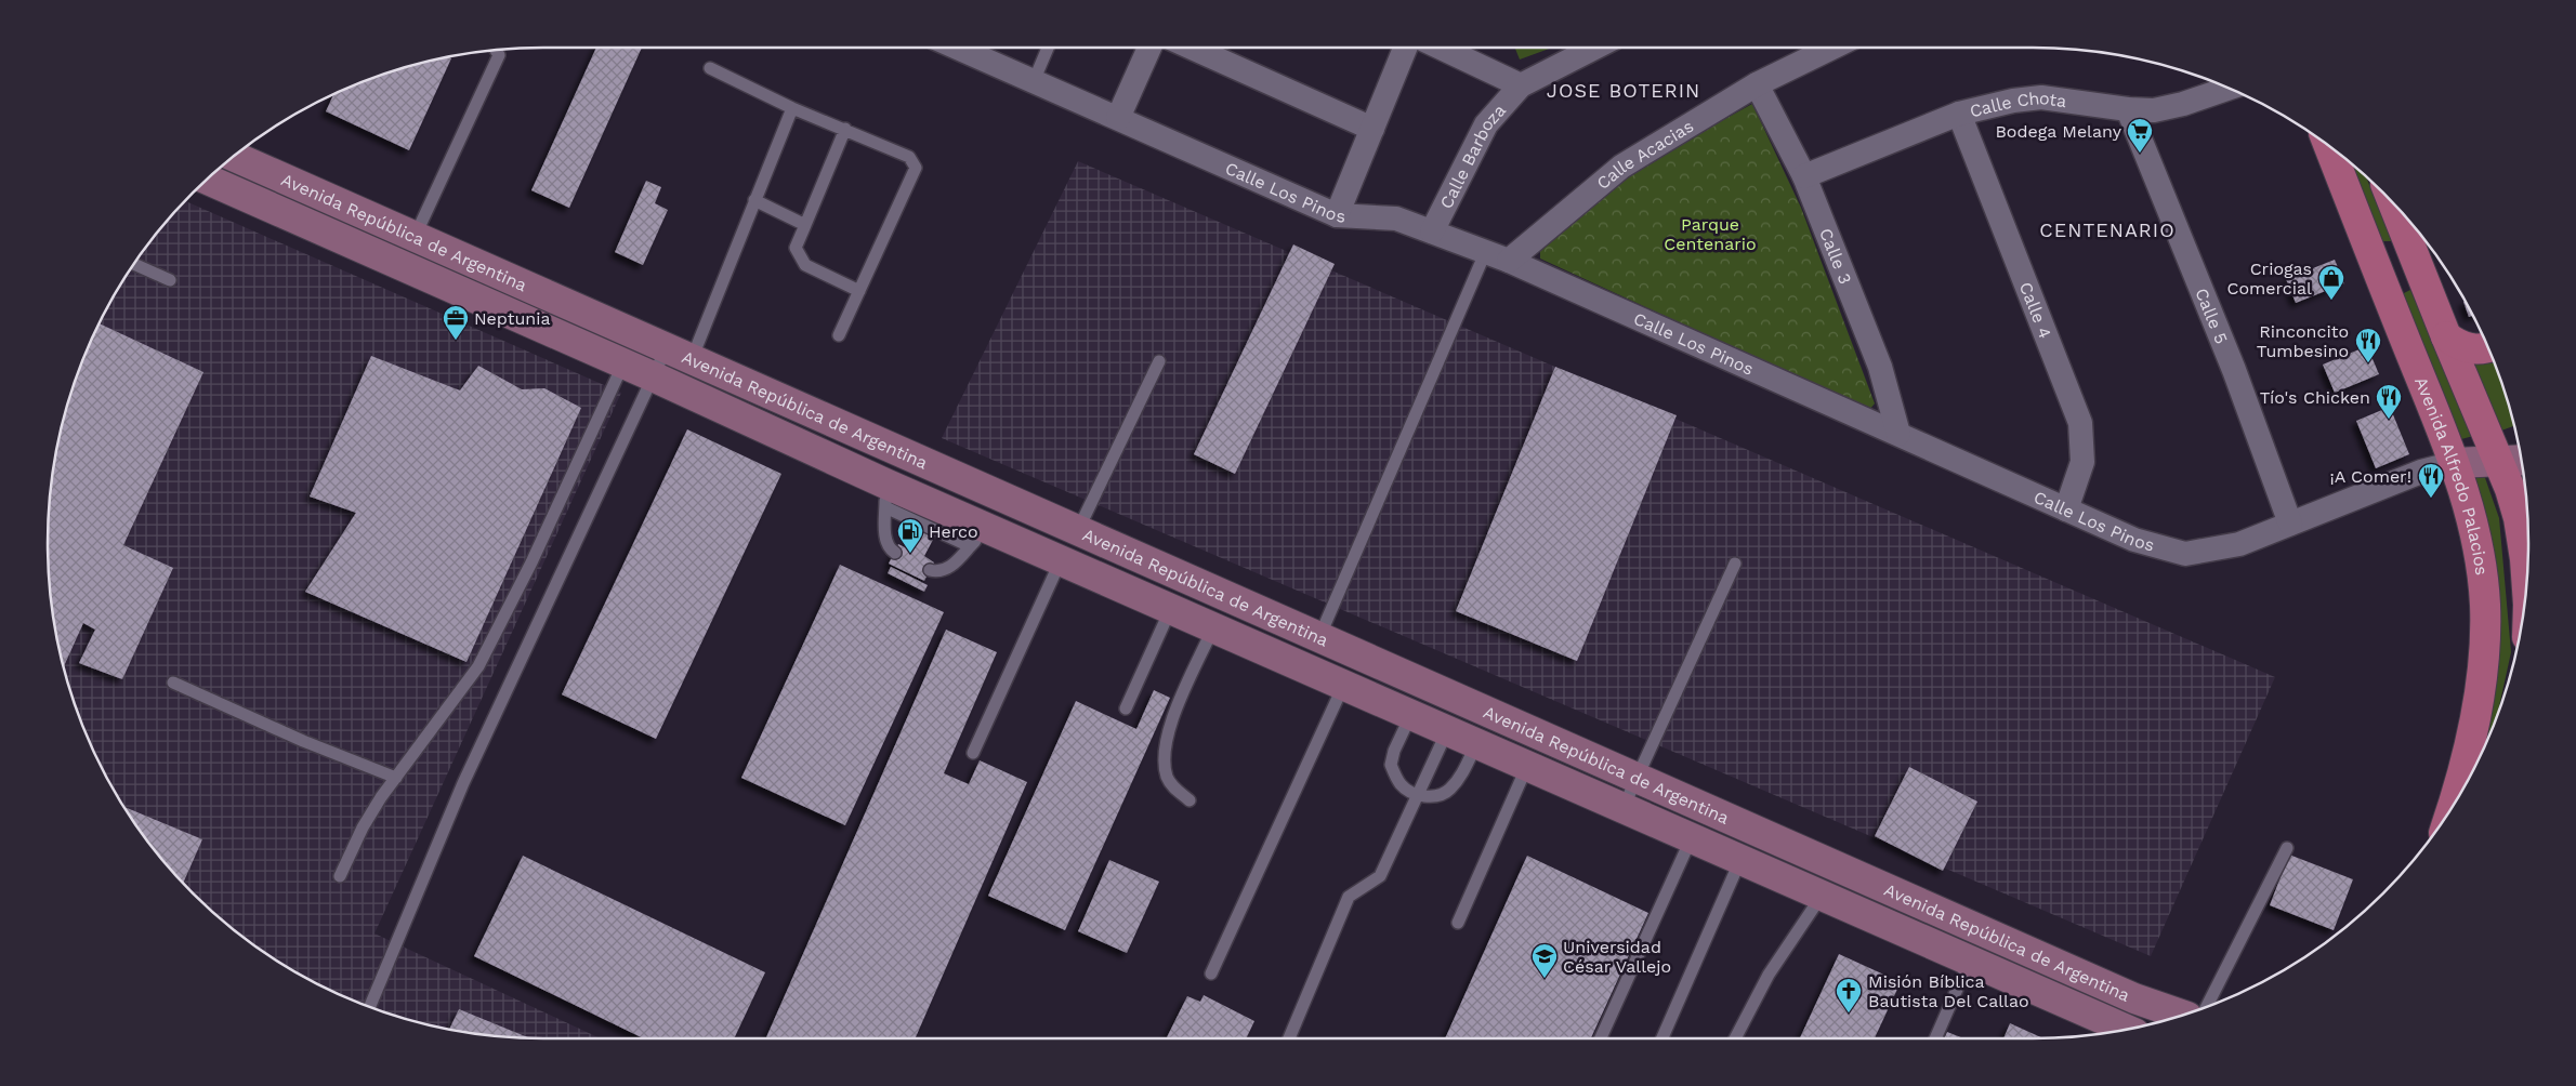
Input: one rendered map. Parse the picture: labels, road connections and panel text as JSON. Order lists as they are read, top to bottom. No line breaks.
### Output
{"streets":{"main road":["Avenida República de Argentina","Avenida Alfredo Palacios"],"street":["Calle Chota","Calle Acacias","Calle Barboza","Calle Los Pinos","Calle 3","Calle 4","Calle 5"]},"crossings":[["Calle Chota","Calle 3"],["Calle Chota","Calle 4"],["Calle Chota","Calle 5"],["Calle Acacias","Calle Los Pinos"],["Calle Acacias","Calle 3"],["Calle Barboza","Calle Los Pinos"],["Calle Los Pinos","Calle 3"],["Calle Los Pinos","Calle 4"],["Calle Los Pinos","Calle 5"],["Calle Los Pinos","Avenida Alfredo Palacios"]],"districts":["JOSE BOTERIN","CENTENARIO"],"parks":["Parque Centenario"],"places":{"supermarket":["Bodega Melany"],"shop":["Criogas Comercial"],"office":["Neptunia"],"restaurant":["Rinconcito Tumbesino","Tío's Chicken","¡A Comer!"],"fuel station":["Herco"],"school or university":["Universidad César Vallejo"],"church":["Misión Bíblica Bautista Del Callao"]}}
